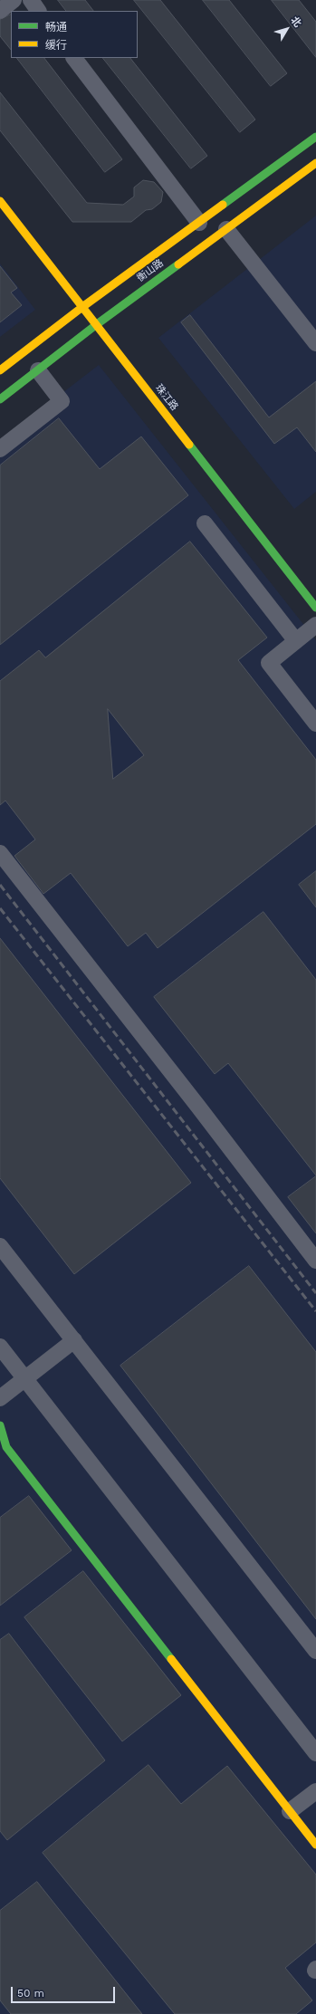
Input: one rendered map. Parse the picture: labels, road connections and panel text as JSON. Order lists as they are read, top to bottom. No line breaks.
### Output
{"streets":{"street":["衡山路","珠江路"]},"crossings":[["衡山路","珠江路"]],"legend":["畅通","缓行"],"scale_bar":"50 m","north":"top right"}
